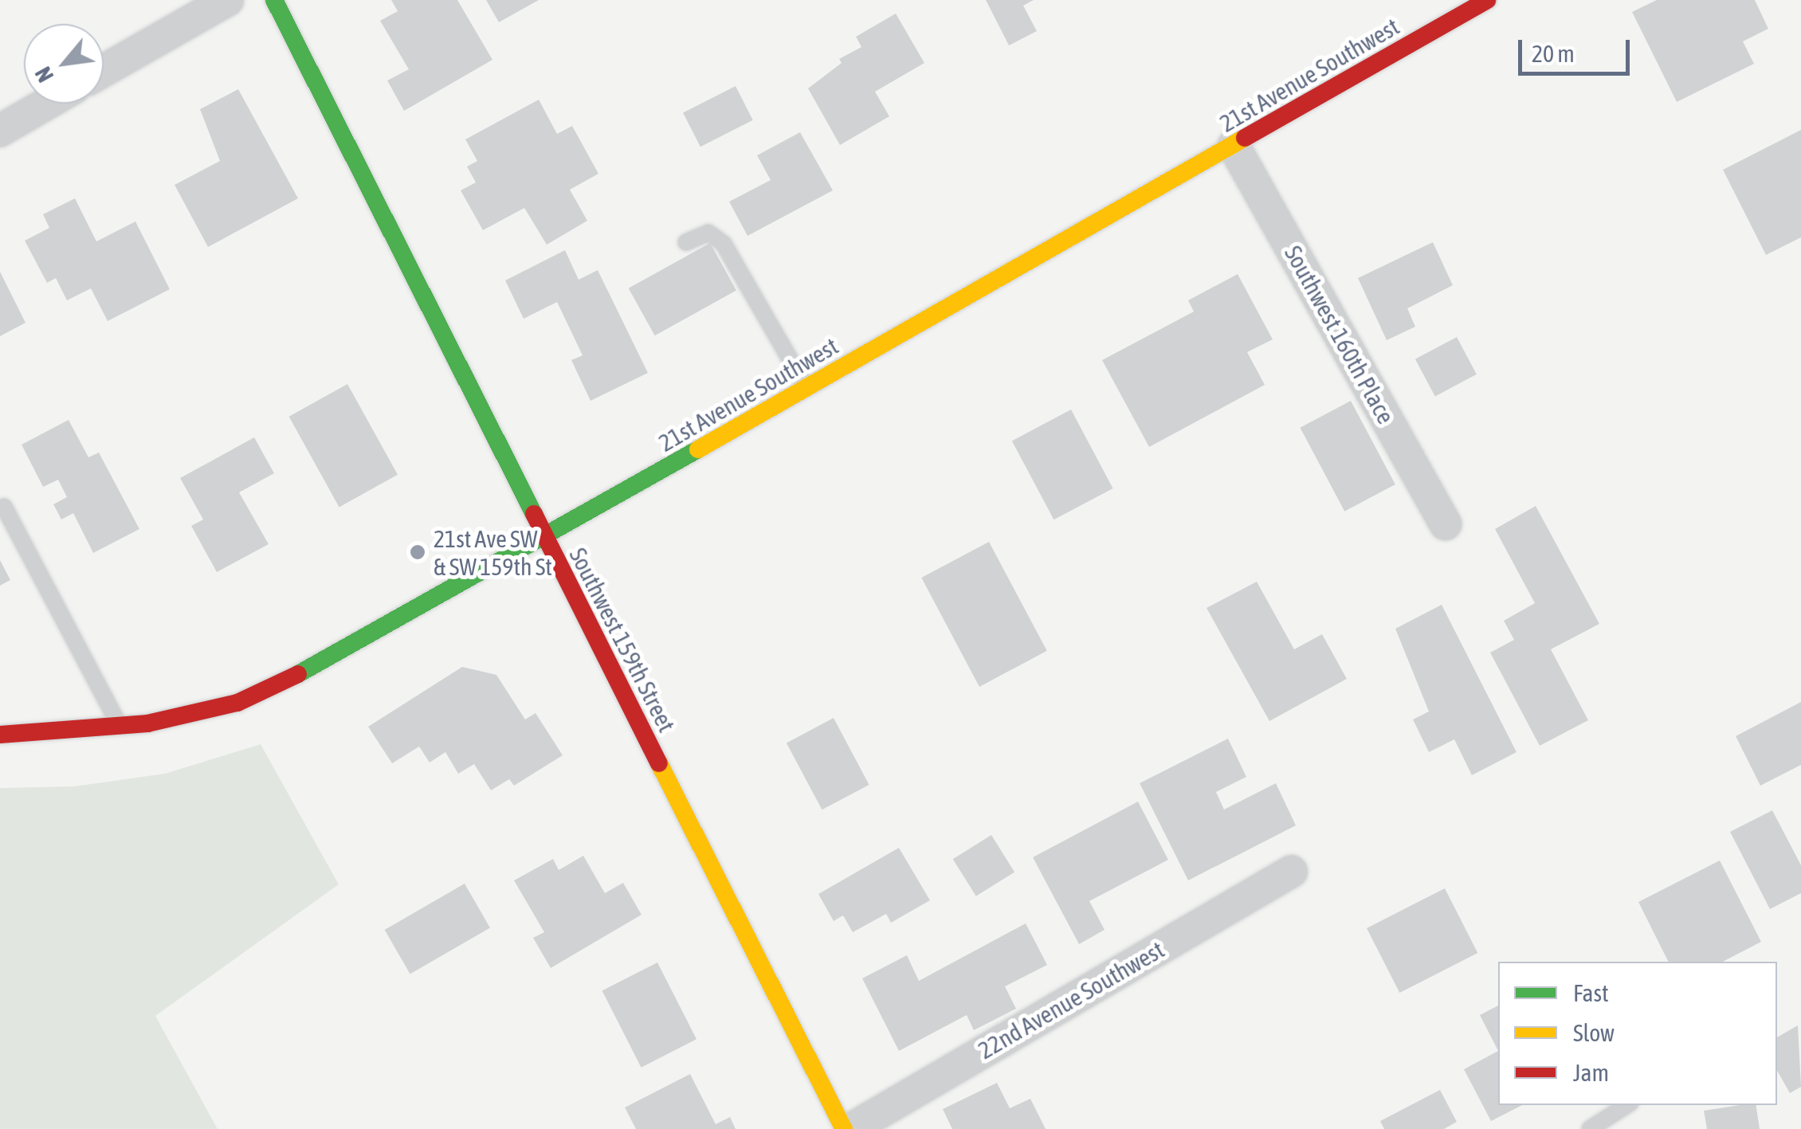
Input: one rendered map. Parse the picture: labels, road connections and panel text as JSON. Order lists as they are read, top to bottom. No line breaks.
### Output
{"streets":{"street":["21st Avenue Southwest","Southwest 160th Place","Southwest 159th Street","22nd Avenue Southwest"]},"crossings":[["21st Avenue Southwest","Southwest 160th Place"],["21st Avenue Southwest","Southwest 159th Street"]],"places":["21st Ave SW & SW 159th St"],"legend":["Fast","Slow","Jam"],"scale_bar":"20 m","north":"bottom left"}
